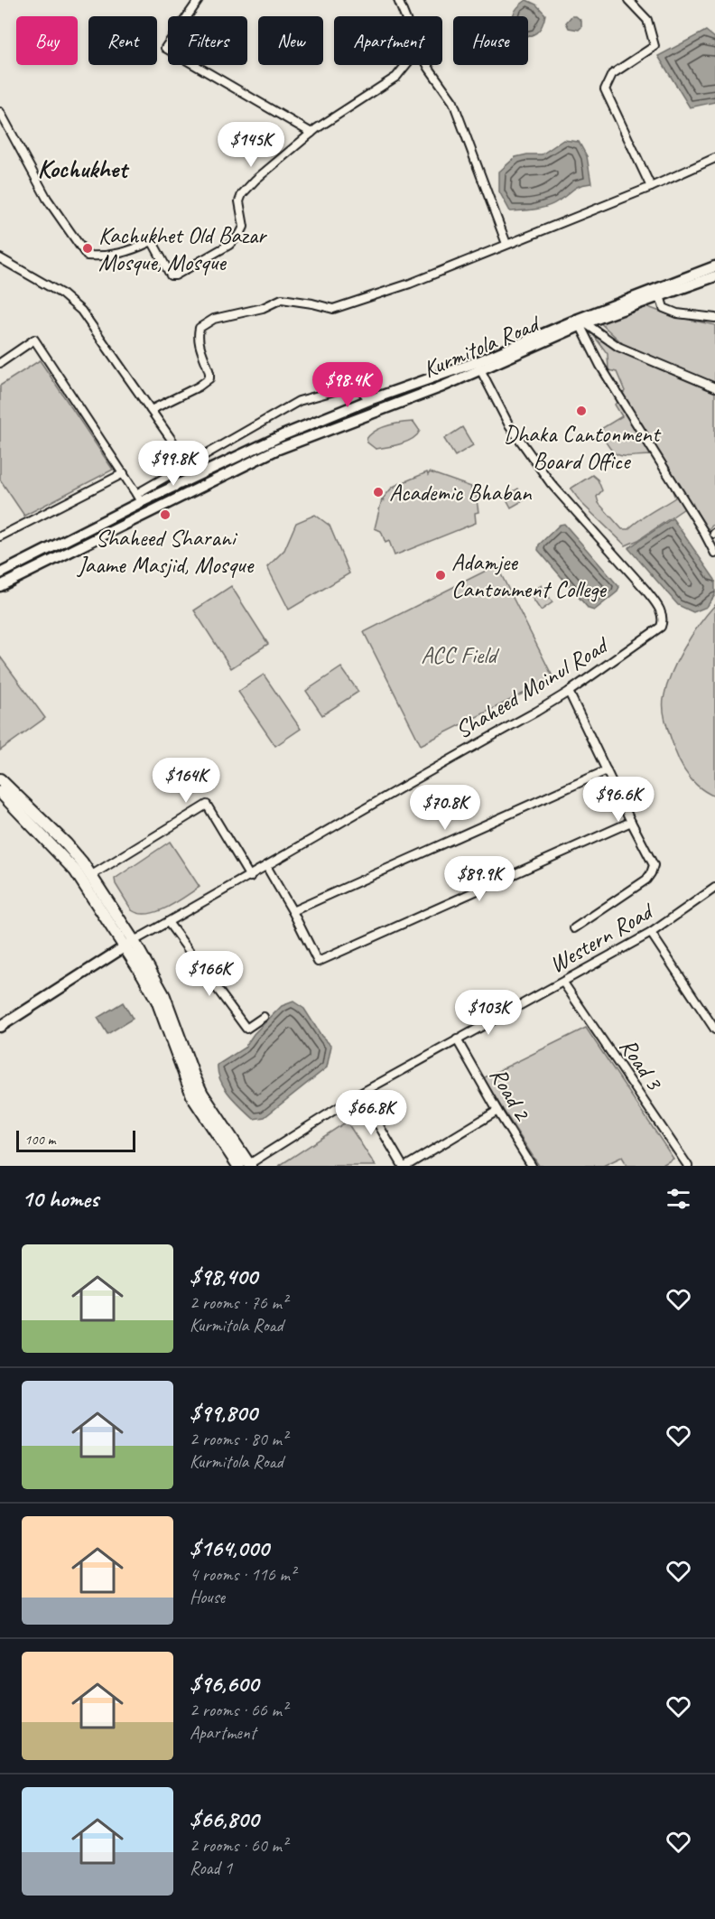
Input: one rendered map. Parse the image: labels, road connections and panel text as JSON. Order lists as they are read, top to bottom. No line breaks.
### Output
{"streets":{"main road":["Kurmitola Road"],"street":["Shaheed Moinul Road","Western Road","Road 3","Road 2"]},"crossings":[["Kurmitola Road","Shaheed Moinul Road"],["Western Road","Road 3"],["Western Road","Road 2"]],"districts":["Kochukhet"],"parks":["ACC Field"],"places":["Kachukhet Old Bazar Mosque, Mosque","Dhaka Cantonment Board Office","Academic Bhaban","Shaheed Sharani Jaame Masjid, Mosque","Adamjee Cantonment College"],"scale_bar":"100 m","page":{"chip":["Buy","Rent","Filters","New","Apartment","House"],"price":["$145K","$98.4K","$99.8K","$164K","$96.6K","$70.8K","$89.9K","$166K","$103K","$66.8K"],"scale":"100 m","heading":"10 homes","list":[{"name":"$98,400","note":"2 rooms · 76 m² · Kurmitola Road"},{"name":"$99,800","note":"2 rooms · 80 m² · Kurmitola Road"},{"name":"$164,000","note":"4 rooms · 116 m² · House"},{"name":"$96,600","note":"2 rooms · 66 m² · Apartment"},{"name":"$66,800","note":"2 rooms · 60 m² · Road 1"}]}}
